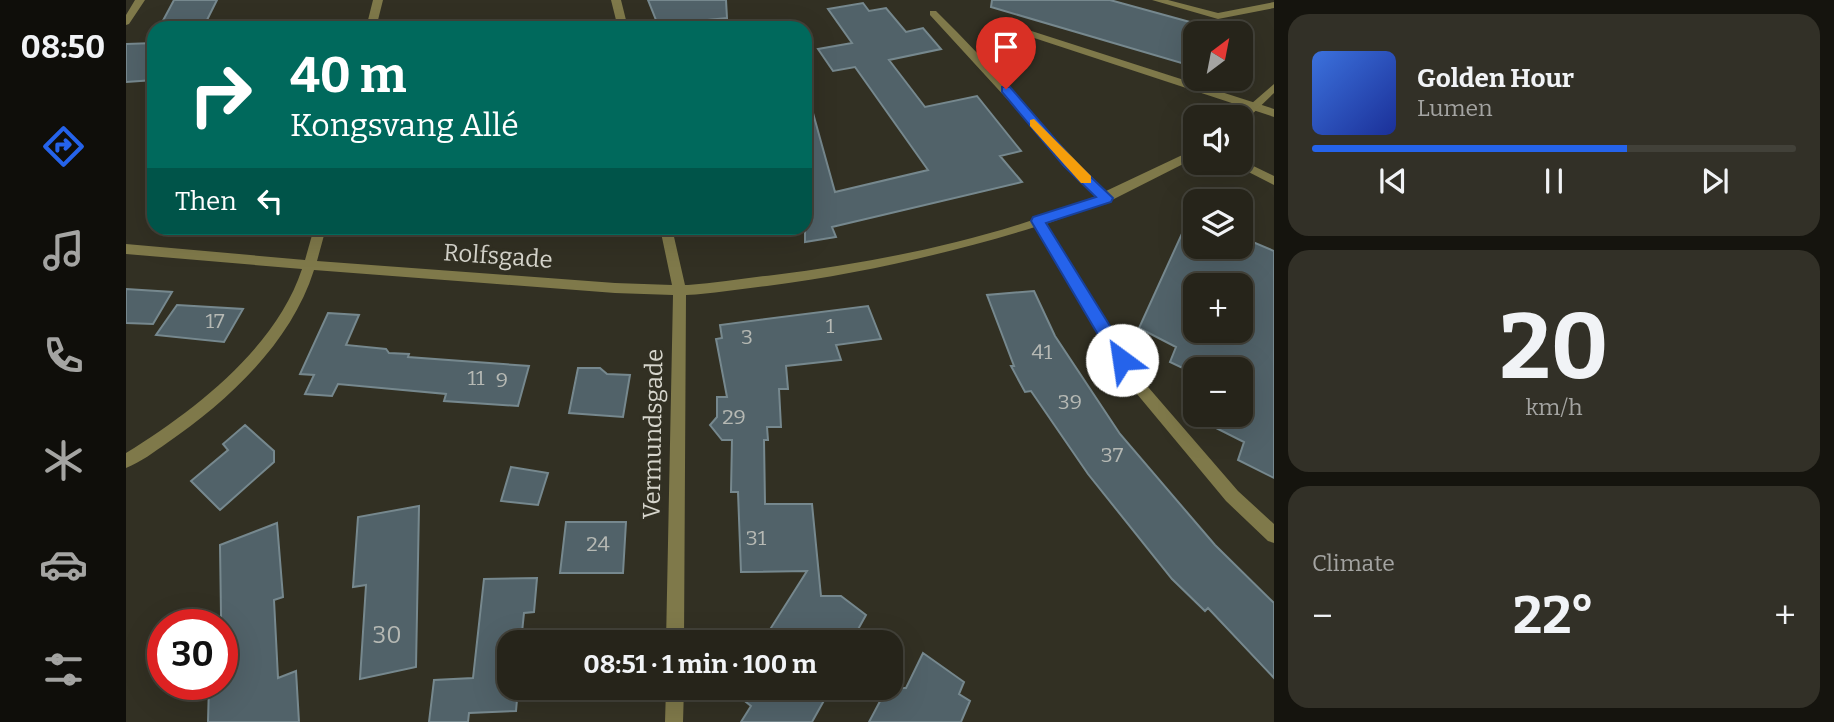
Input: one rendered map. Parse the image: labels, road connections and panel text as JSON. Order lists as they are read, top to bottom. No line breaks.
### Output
{"streets":{"street":["Rolfsgade","Vermundsgade"]},"crossings":[["Rolfsgade","Vermundsgade"]],"house_numbers":["17","1","3","41","11","9","39","29","37","31","24","30"],"north":"top right","page":{"tabs":"08:50","map_buttons":["+","−"],"turn":["40 m","Kongsvang Allé"],"song":["Golden Hour","Lumen"],"then":"Then","tile":[["20","km/h"],"Climate"],"heat":["−","22°","+"],"limit":"30","trip":"08:51 · 1 min · 100 m"}}
